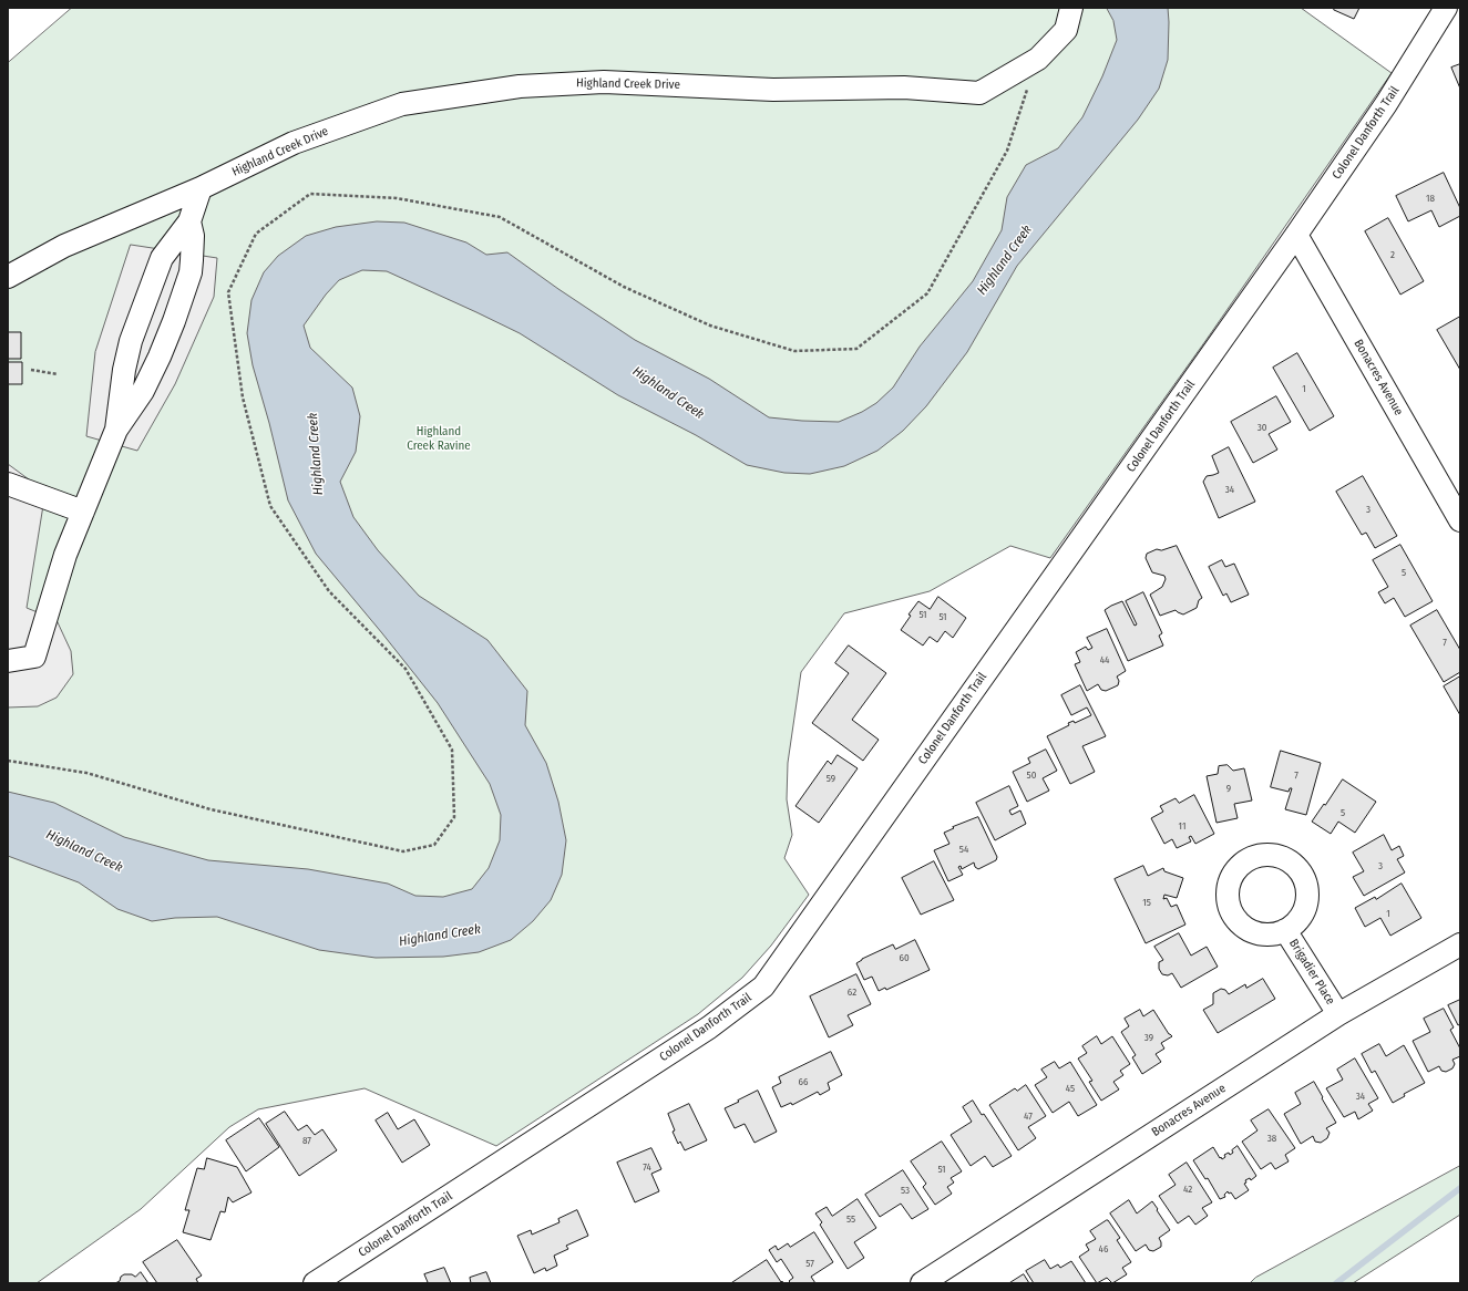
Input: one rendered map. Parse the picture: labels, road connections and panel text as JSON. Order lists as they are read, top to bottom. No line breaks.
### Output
{"streets":{"street":["Highland Creek Drive","Colonel Danforth Trail","Bonacres Avenue","Brigadier Place"]},"crossings":[["Colonel Danforth Trail","Bonacres Avenue"],["Bonacres Avenue","Brigadier Place"]],"water":["Highland Creek"],"parks":["Highland Creek Ravine"],"house_numbers":["18","2","1","30","34","3","5","51","51","7","44","50","7","59","9","5","11","54","3","15","1","60","62","39","66","45","34","47","38","87","74","51","42","53","55","46","57"]}
